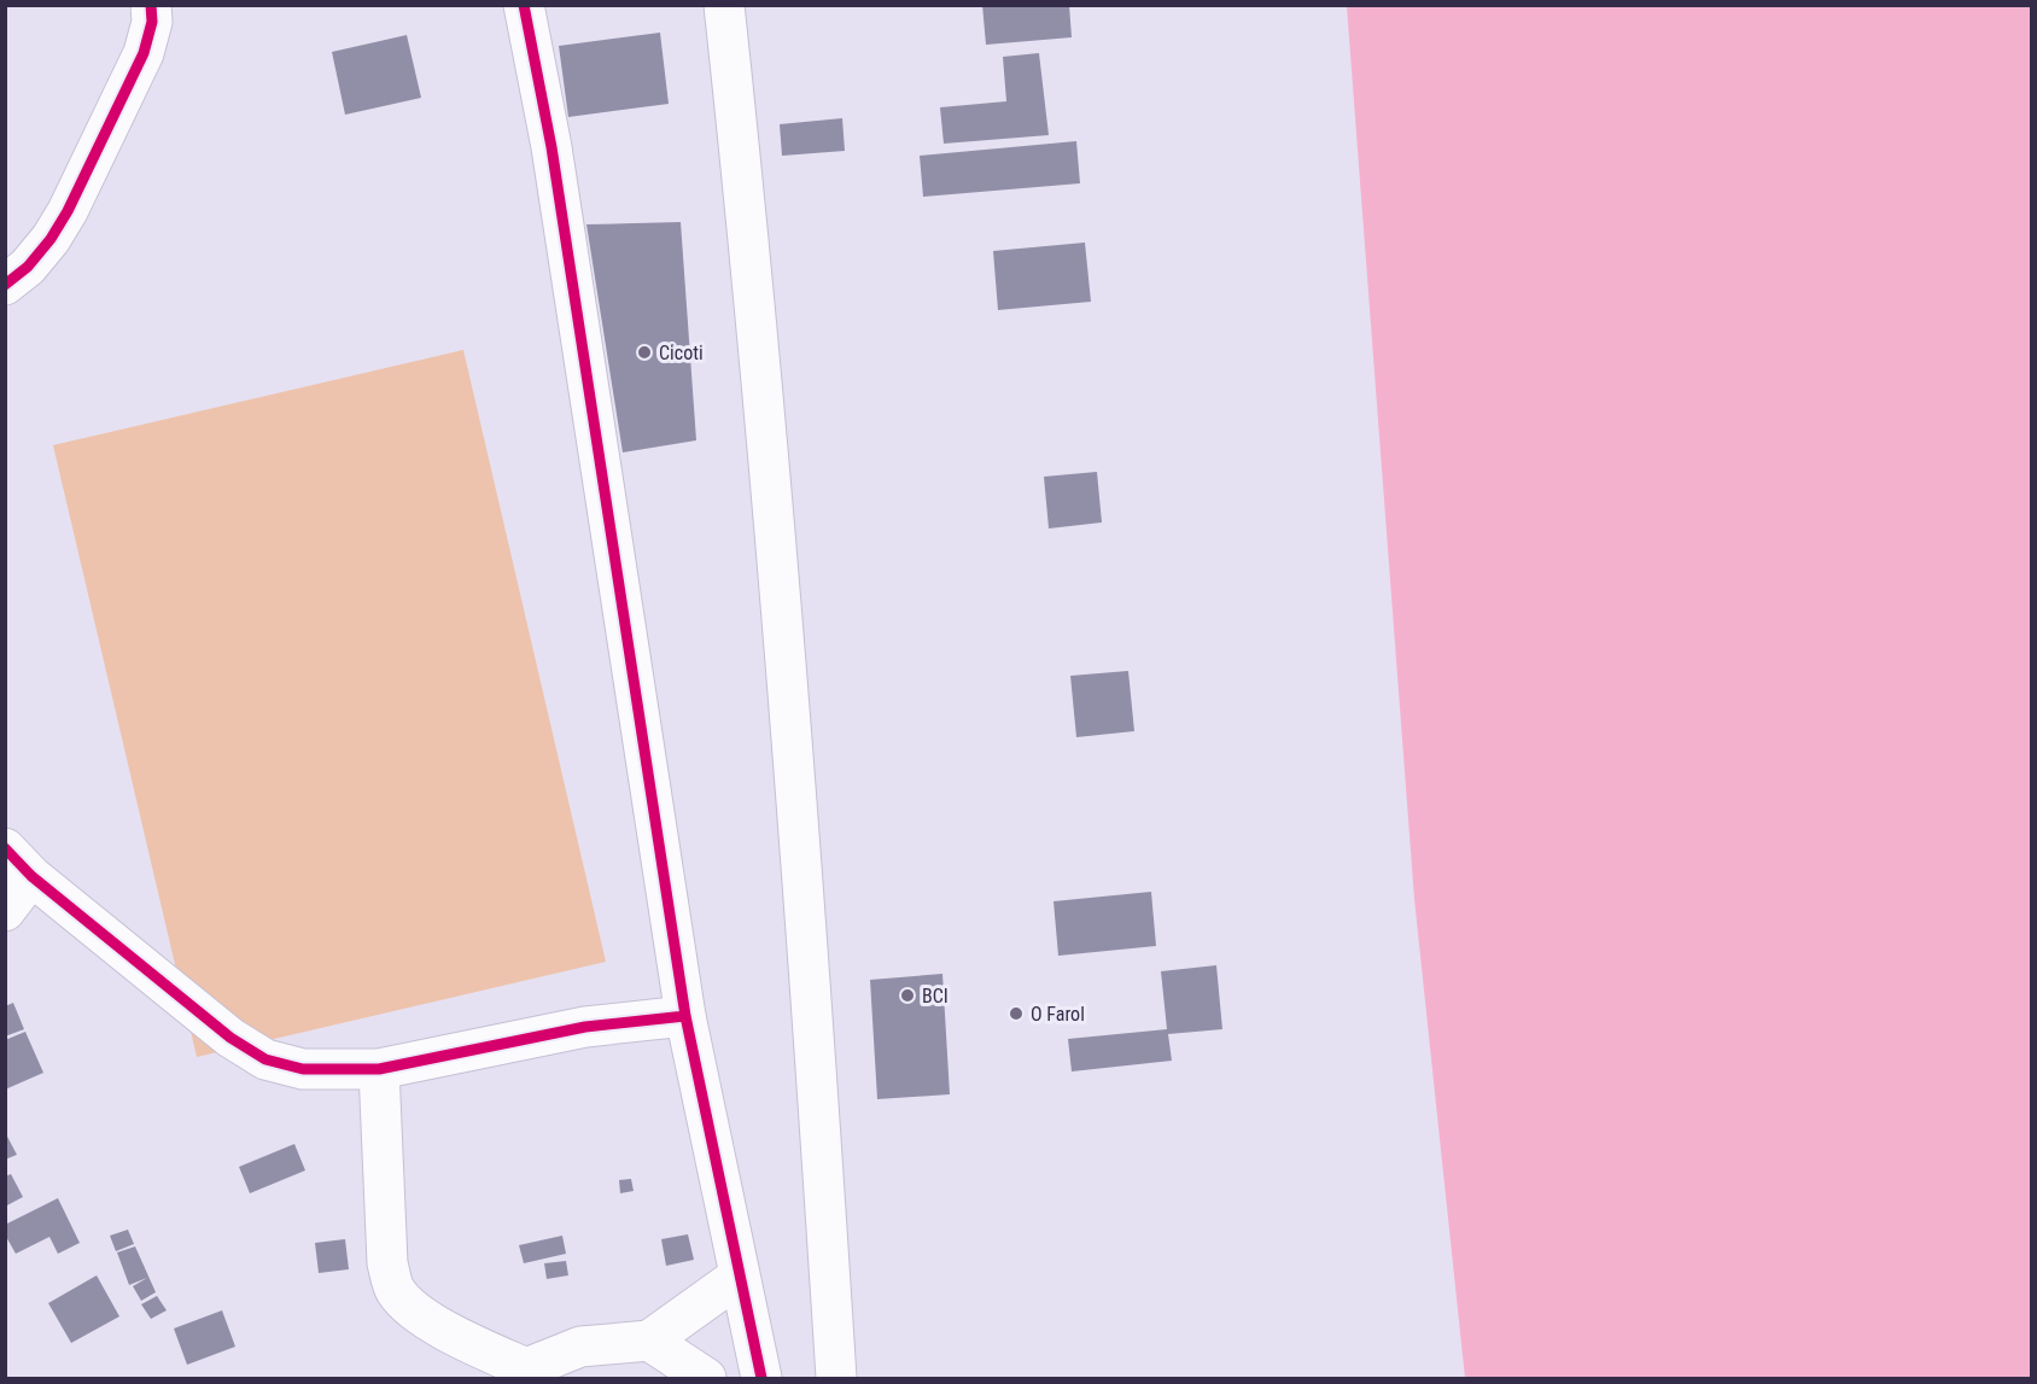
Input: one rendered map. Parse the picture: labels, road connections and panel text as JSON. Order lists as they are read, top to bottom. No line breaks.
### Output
{"places":["Cicoti","BCI","O Farol"]}
